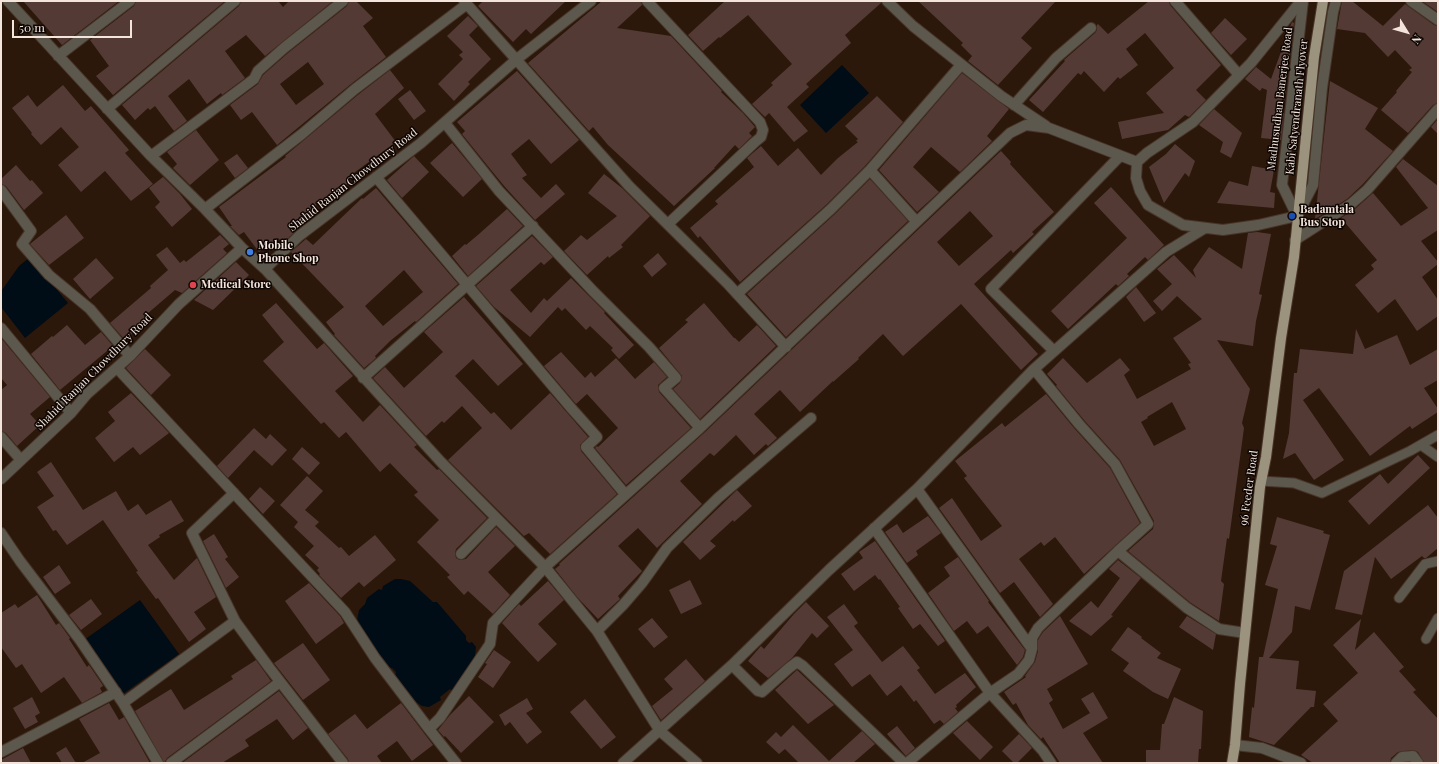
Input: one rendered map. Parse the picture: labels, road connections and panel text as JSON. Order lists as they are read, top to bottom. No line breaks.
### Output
{"streets":{"main road":["Kabi Satyendranath Flyover","96 Feeder Road"],"street":["Madhusudhan Banerjee Road","Shahid Ranjan Chowdhury Road"]},"crossings":[["Madhusudhan Banerjee Road","Kabi Satyendranath Flyover"],["Madhusudhan Banerjee Road","96 Feeder Road"],["Kabi Satyendranath Flyover","96 Feeder Road"]],"places":["Badamtala Bus Stop","Mobile Phone Shop","Medical Store"],"scale_bar":"50 m","north":"bottom right"}
